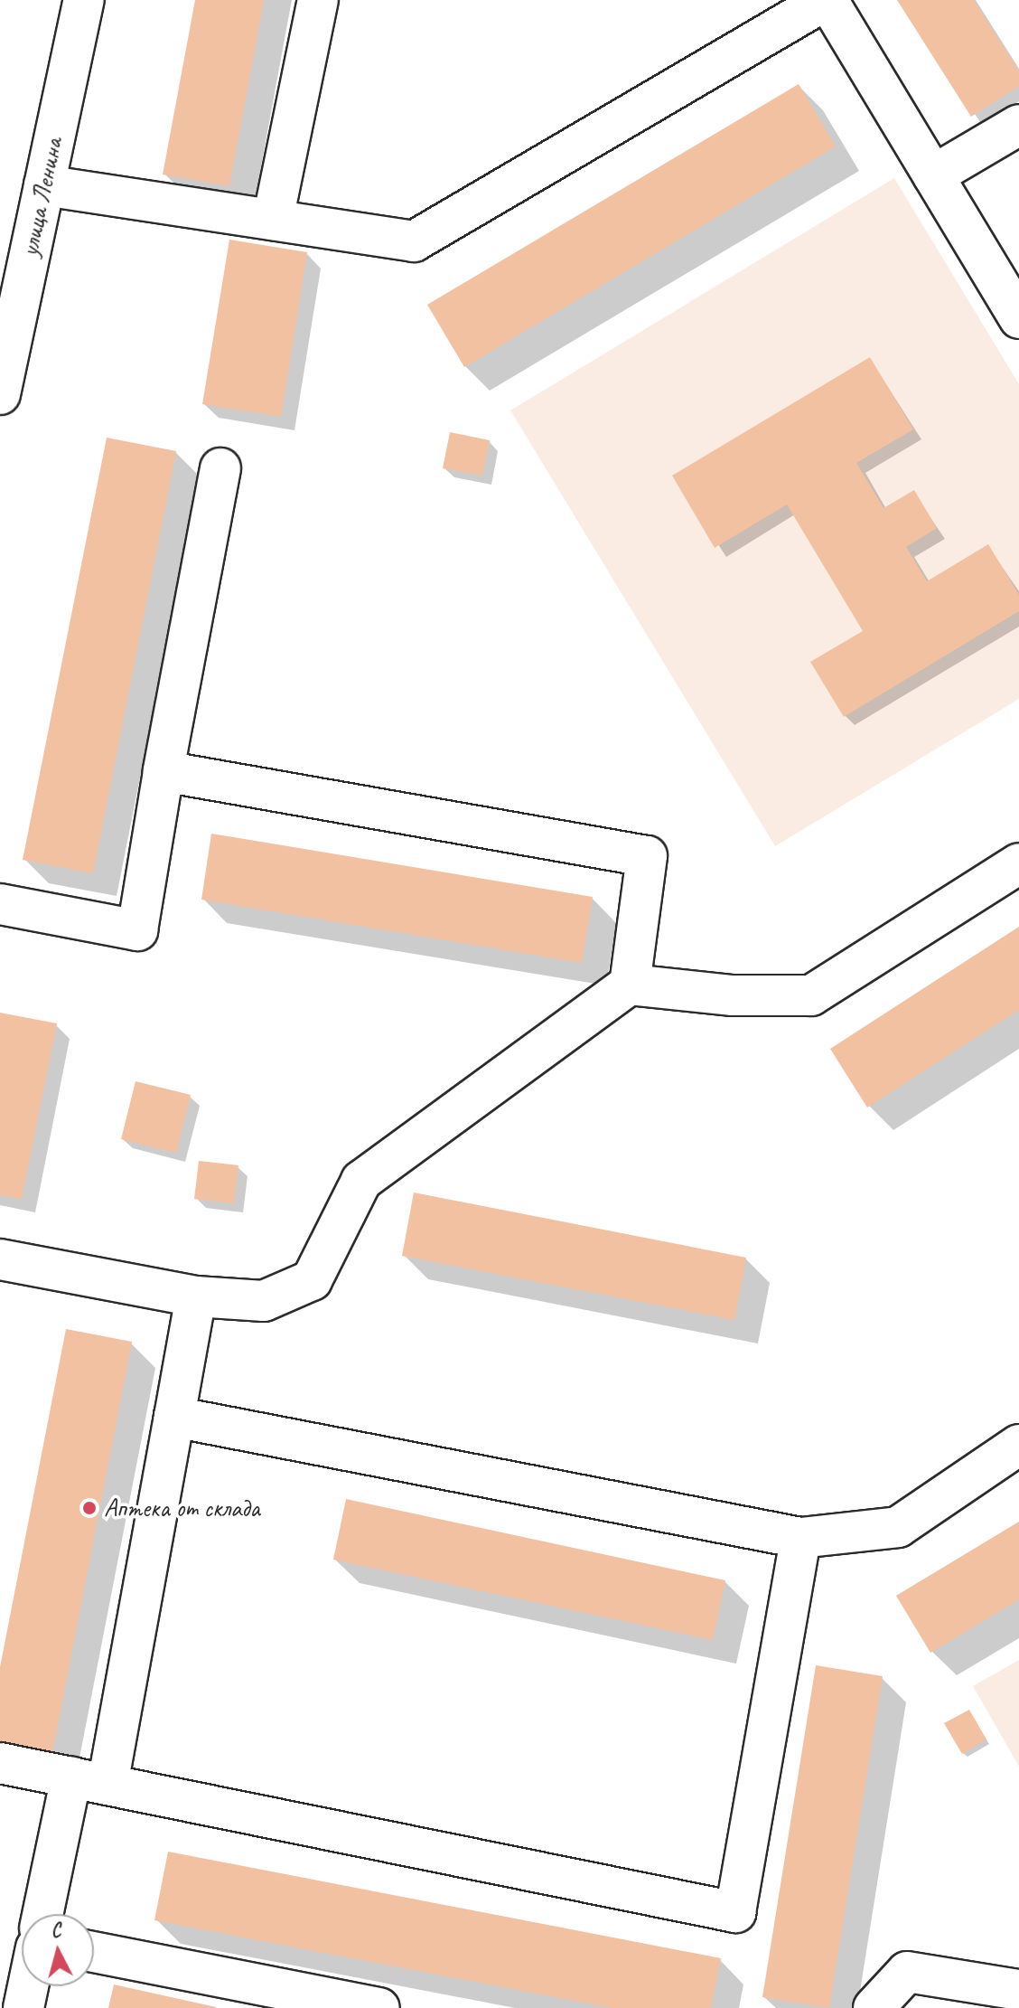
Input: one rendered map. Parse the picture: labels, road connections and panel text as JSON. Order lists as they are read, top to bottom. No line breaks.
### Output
{"streets":{"street":["улица Ленина"]},"places":["Аптека от склада"],"north":"top"}
